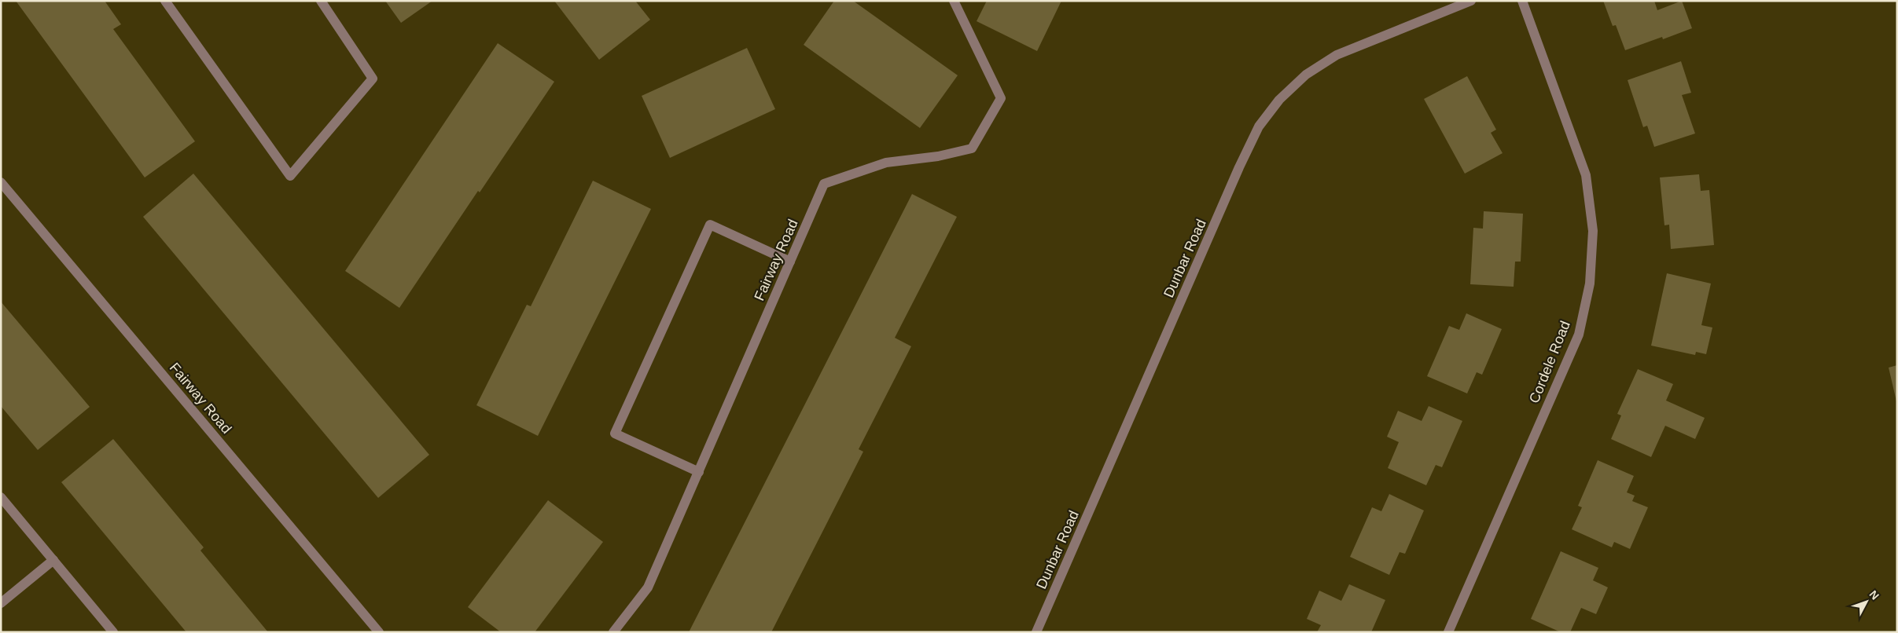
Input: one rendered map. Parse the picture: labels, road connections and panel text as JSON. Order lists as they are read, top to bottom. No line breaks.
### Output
{"streets":{"street":["Dunbar Road","Fairway Road","Cordele Road"]},"north":"top right"}
